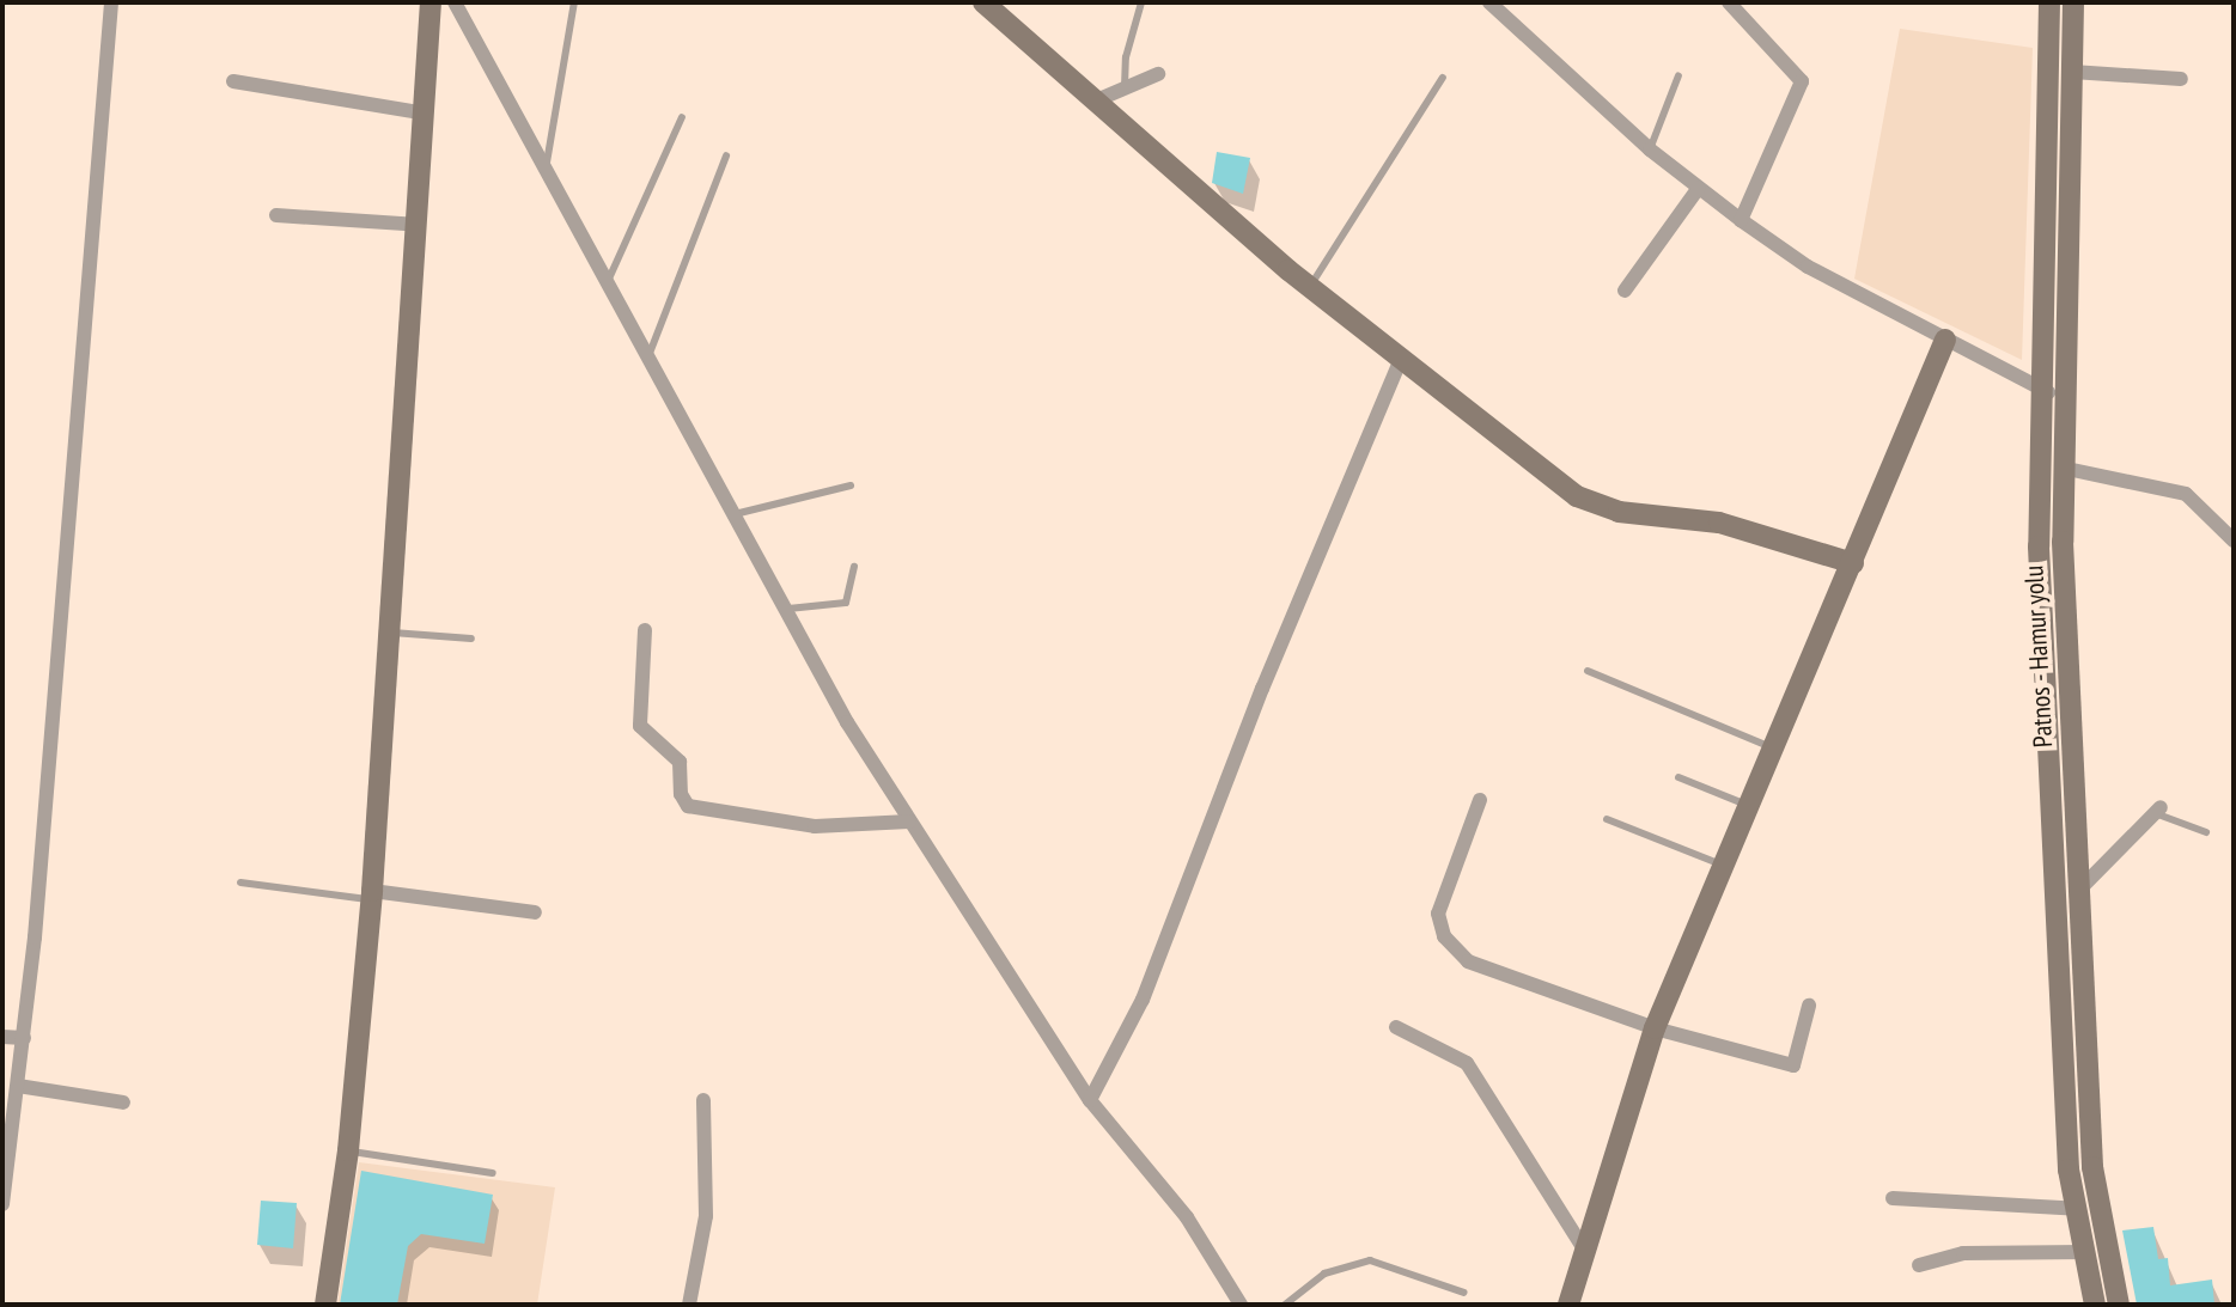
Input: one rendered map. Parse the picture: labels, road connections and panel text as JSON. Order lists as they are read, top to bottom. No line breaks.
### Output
{"streets":{"street":["Patnos - Hamur yolu"]}}
